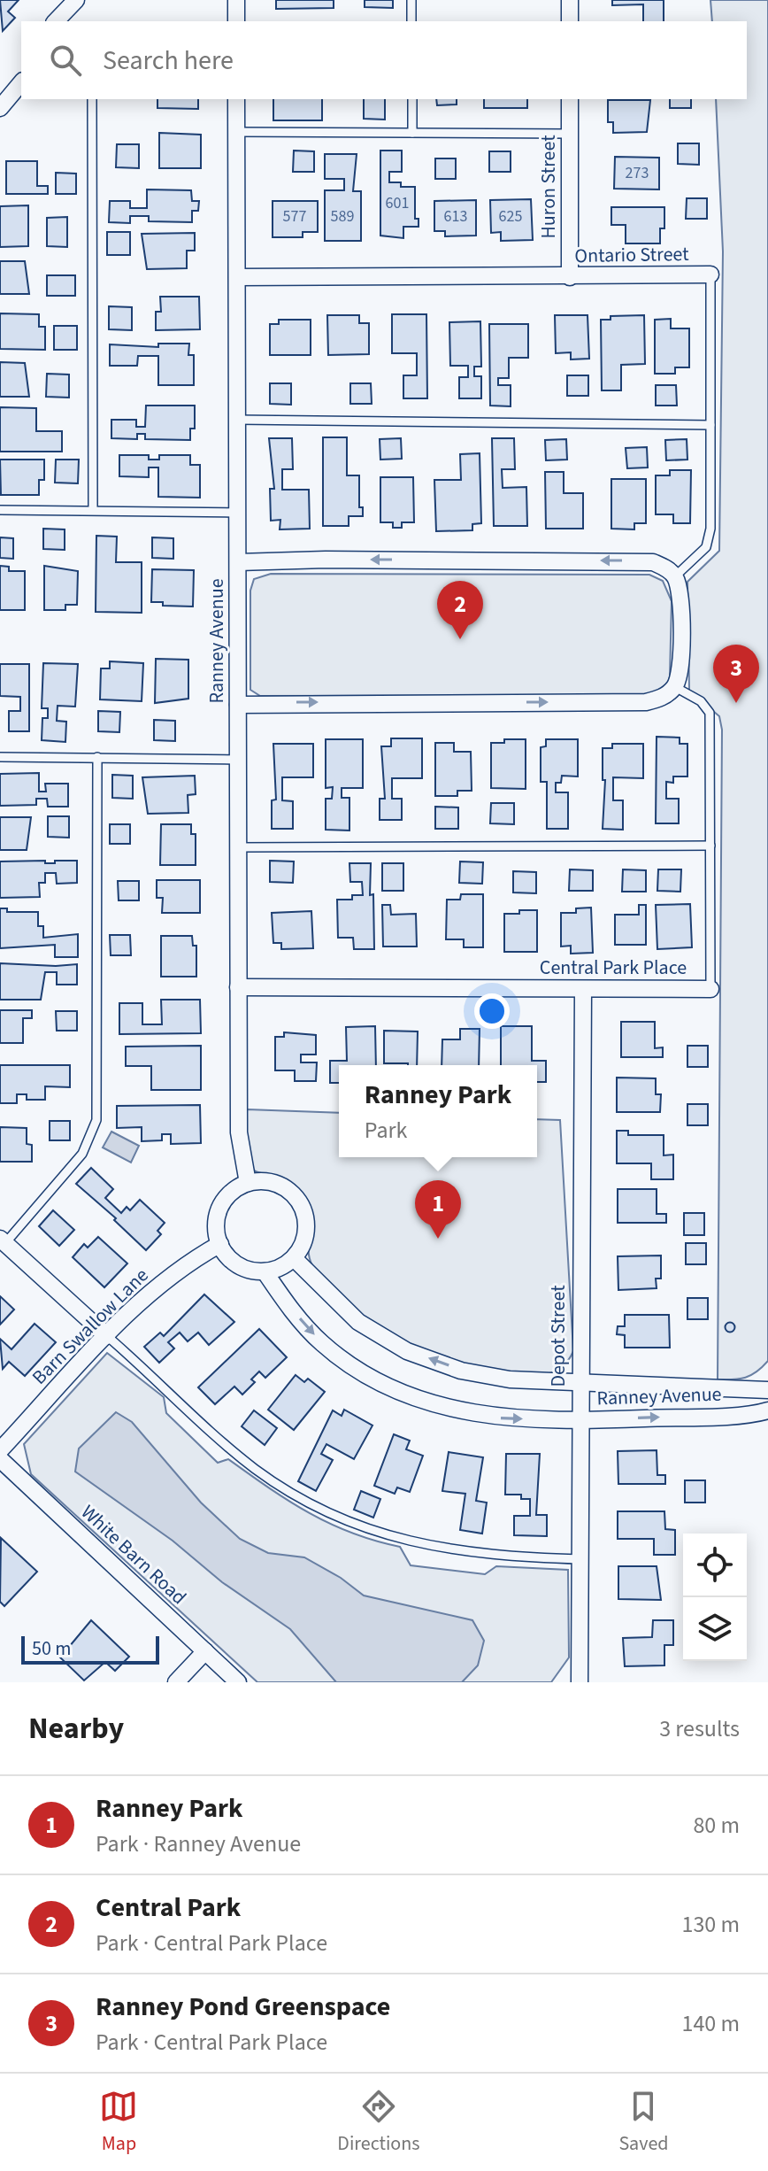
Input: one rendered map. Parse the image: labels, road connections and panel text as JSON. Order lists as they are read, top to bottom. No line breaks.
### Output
{"streets":{"street":["Huron Street","Ontario Street","Ranney Avenue","Central Park Place","Barn Swallow Lane","Depot Street","White Barn Road"]},"crossings":[["Huron Street","Ontario Street"],["Ontario Street","Ranney Avenue"],["Ranney Avenue","Central Park Place"],["Ranney Avenue","Barn Swallow Lane"],["Ranney Avenue","Depot Street"],["Central Park Place","Depot Street"]],"house_numbers":["273","601","577","589","613","625"],"scale_bar":"50 m","page":{"search":"Search here","pins":["2","3","1"],"popup":["Ranney Park","Park"],"scale":"50 m","heading":["Nearby","3 results"],"list":[{"mark":"1","name":"Ranney Park","note":"Park · Ranney Avenue","value":"80 m"},{"mark":"2","name":"Central Park","note":"Park · Central Park Place","value":"130 m"},{"mark":"3","name":"Ranney Pond Greenspace","note":"Park · Central Park Place","value":"140 m"}],"nav":["Map","Directions","Saved"]}}
